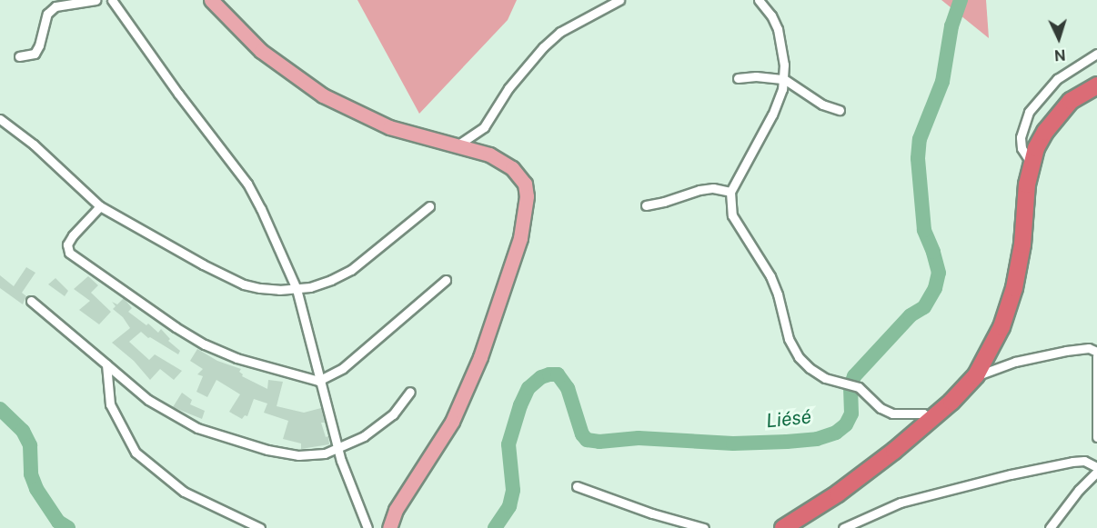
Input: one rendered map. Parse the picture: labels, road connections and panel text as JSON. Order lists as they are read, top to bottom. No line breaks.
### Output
{"water":["Liésé"],"north":"bottom"}
